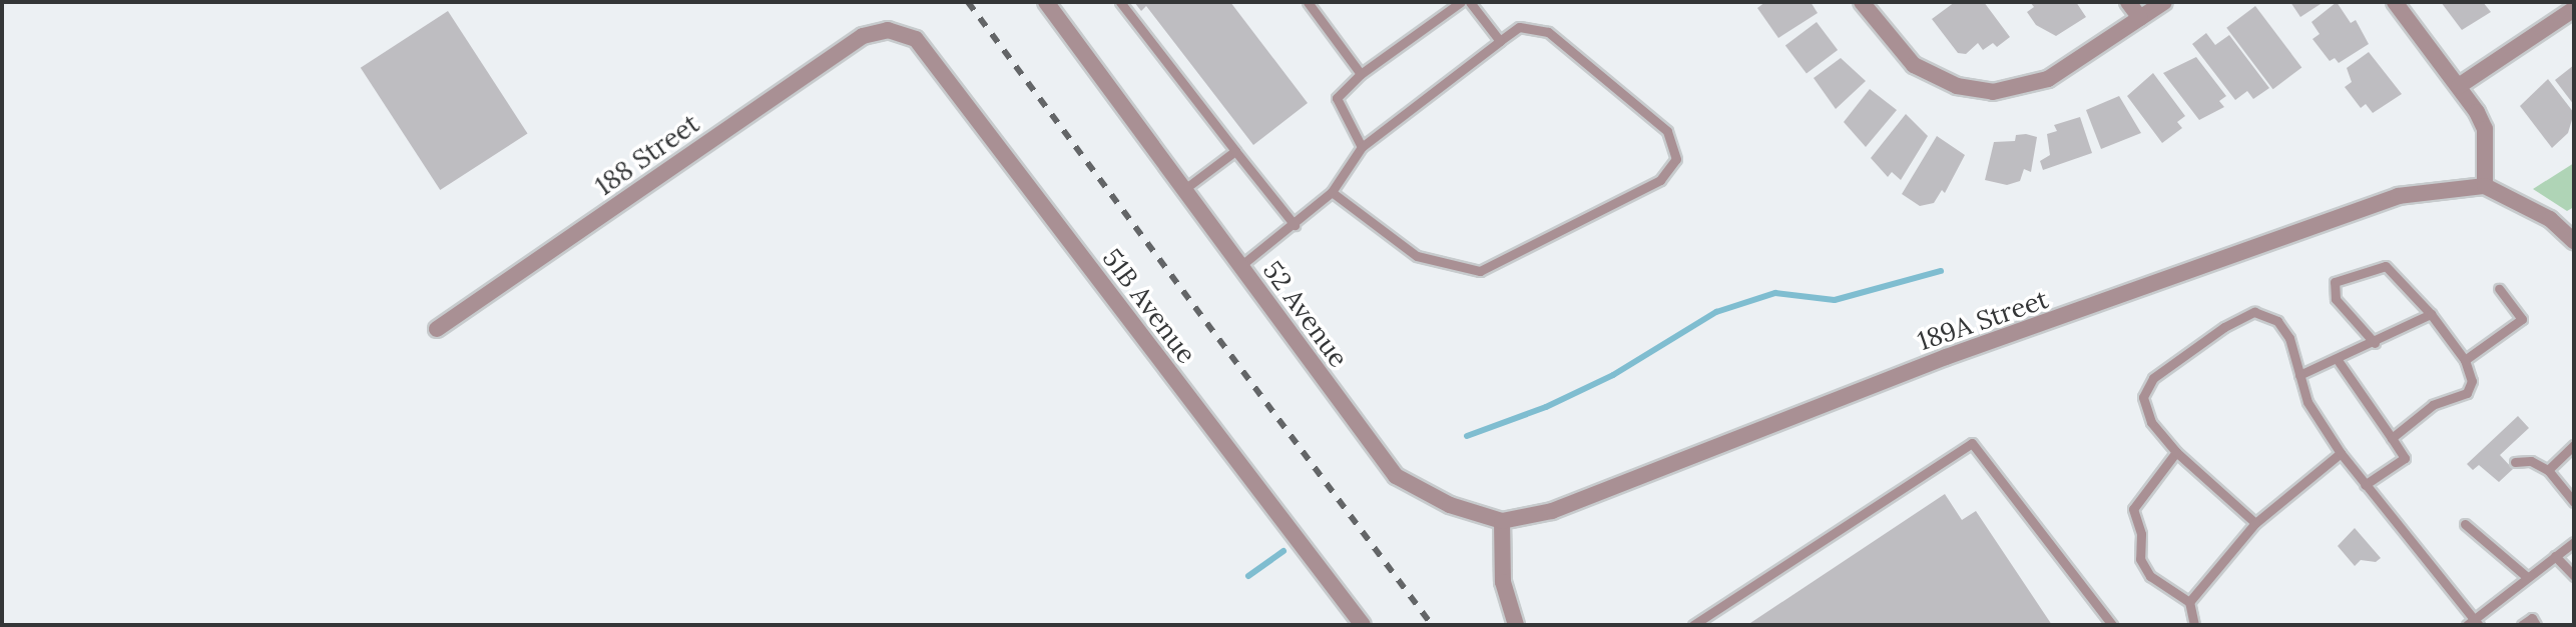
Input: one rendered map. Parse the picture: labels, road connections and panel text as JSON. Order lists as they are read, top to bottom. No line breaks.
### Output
{"streets":{"street":["188 Street","51B Avenue","52 Avenue","189A Street"]},"crossings":[["188 Street","51B Avenue"],["52 Avenue","189A Street"]]}
